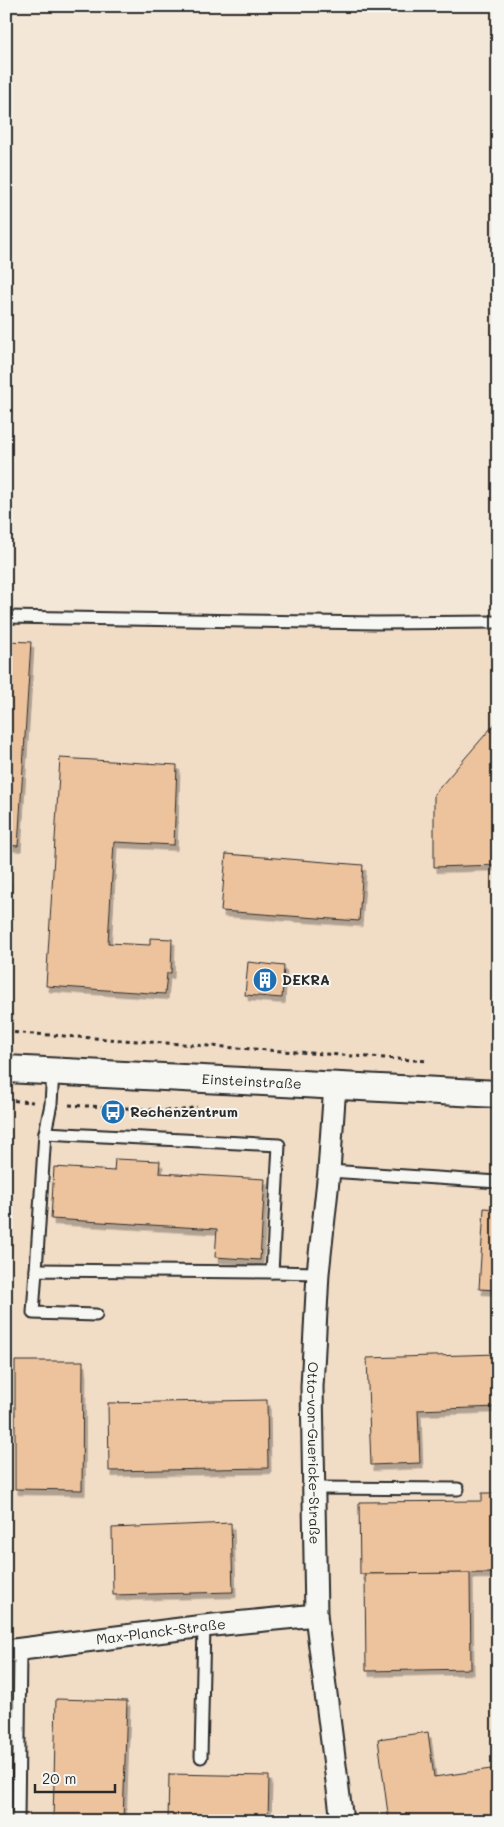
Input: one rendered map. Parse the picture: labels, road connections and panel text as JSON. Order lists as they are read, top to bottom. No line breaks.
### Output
{"streets":{"street":["Einsteinstraße","Otto-von-Guericke-Straße","Max-Planck-Straße"]},"crossings":[["Einsteinstraße","Otto-von-Guericke-Straße"],["Otto-von-Guericke-Straße","Max-Planck-Straße"]],"places":{"building":["DEKRA"],"bus stop":["Rechenzentrum"]},"scale_bar":"20 m"}
